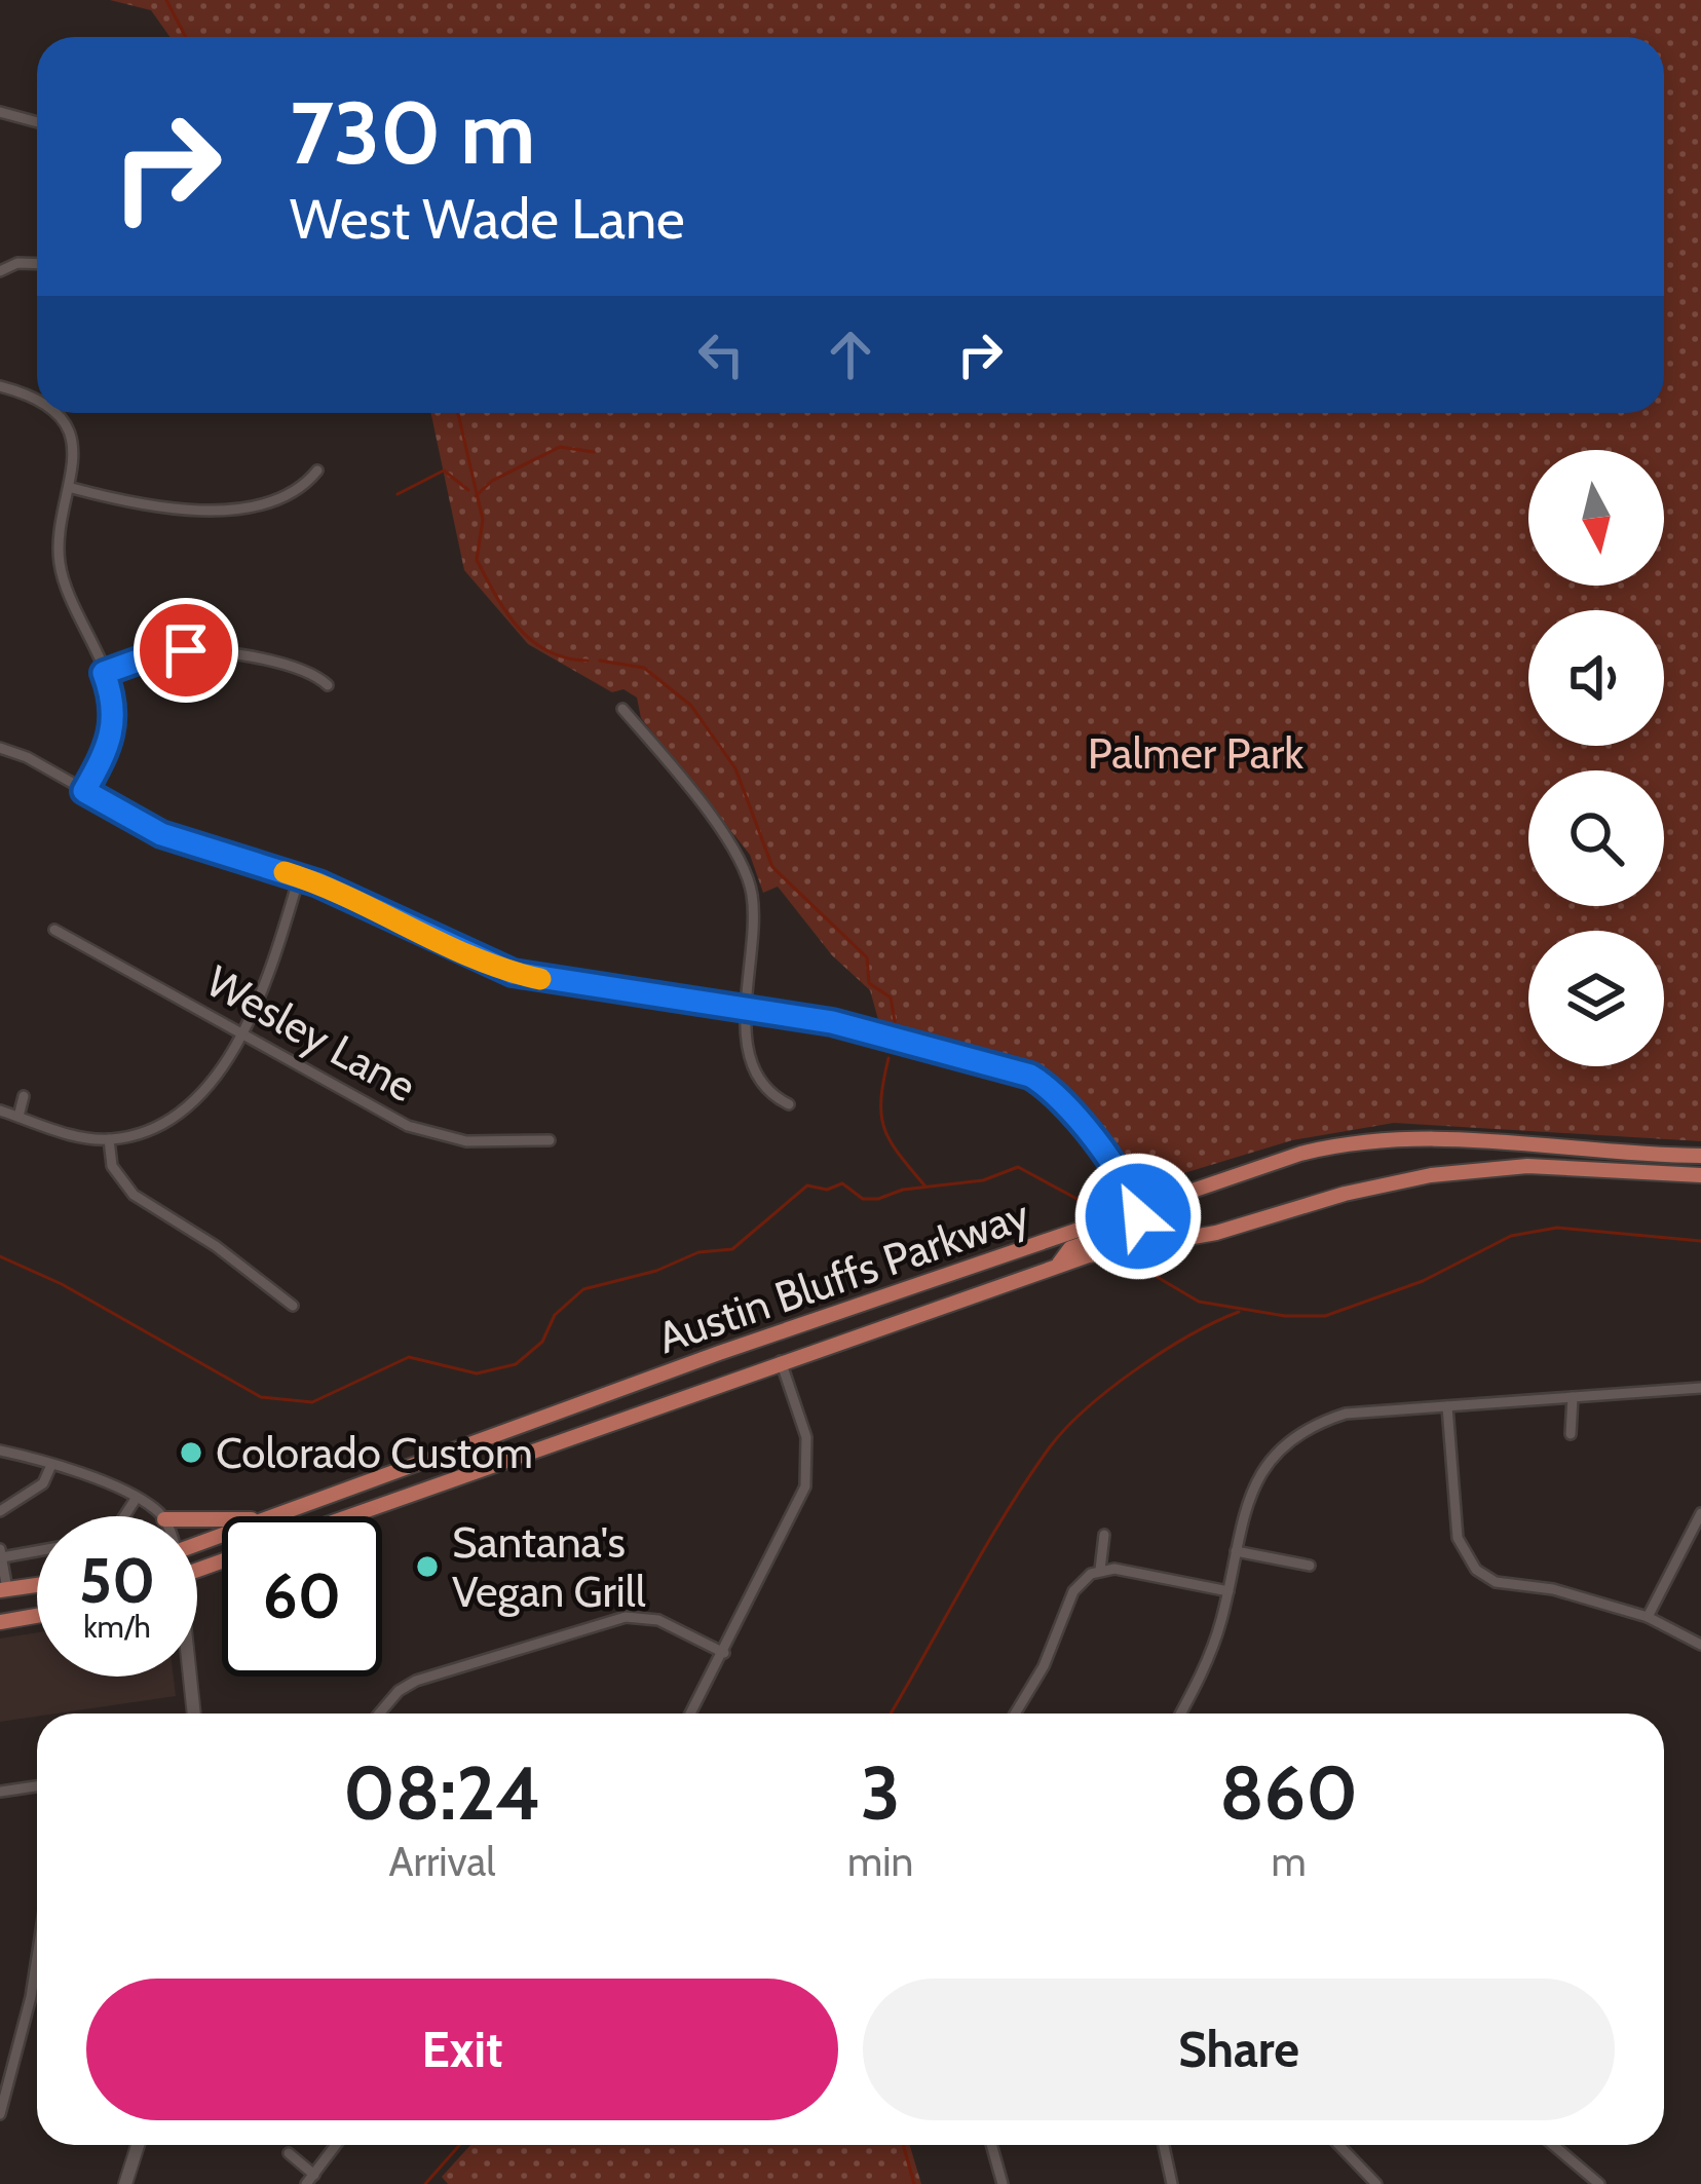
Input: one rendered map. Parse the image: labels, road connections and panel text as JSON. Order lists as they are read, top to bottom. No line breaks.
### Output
{"streets":{"main road":["Austin Bluffs Parkway"],"street":["Wesley Lane"]},"parks":["Palmer Park"],"places":["Colorado Custom","Santana's Vegan Grill"],"north":"bottom","page":{"turn":["730 m","West Wade Lane"],"speed":"50 km/h","limit":"60","eta":["08:24","Arrival","3","min","860","m"],"buttons":["Exit","Share"]}}
